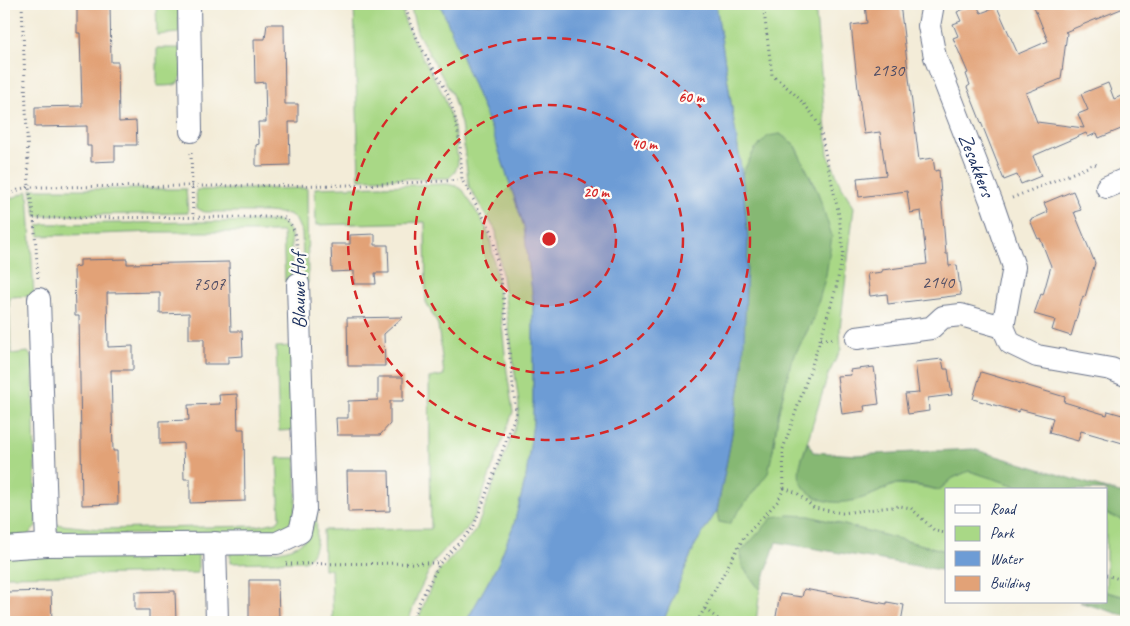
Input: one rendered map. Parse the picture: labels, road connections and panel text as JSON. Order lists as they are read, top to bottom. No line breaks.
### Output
{"streets":{"street":["Zesakkers","Blauwe Hof"]},"house_numbers":["2130","2140","7507"],"legend":["Road","Park","Water","Building"],"rings":["60 m","40 m","20 m"]}
